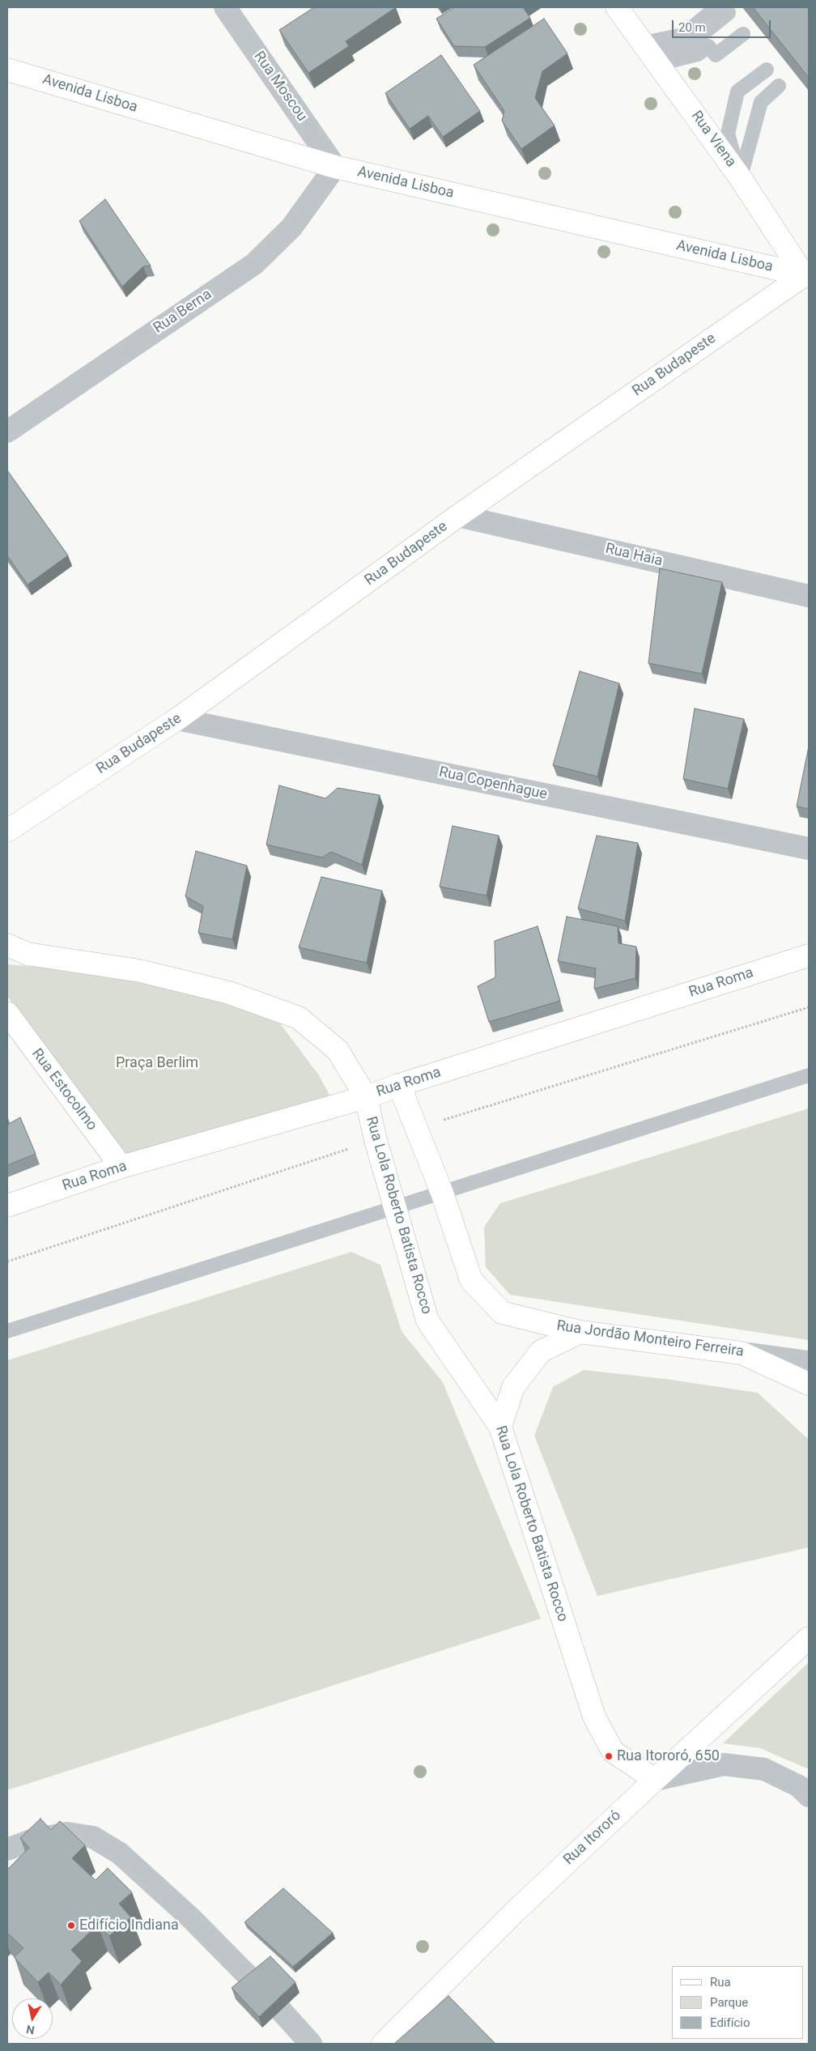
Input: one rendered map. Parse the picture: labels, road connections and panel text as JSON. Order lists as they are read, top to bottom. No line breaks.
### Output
{"streets":{"street":["Rua Moscou","Avenida Lisboa","Rua Viena","Rua Berna","Rua Budapeste","Rua Haia","Rua Copenhague","Rua Roma","Rua Estocolmo","Rua Lola Roberto Batista Rocco","Rua Jordão Monteiro Ferreira","Rua Itororó"]},"crossings":[["Rua Moscou","Avenida Lisboa"],["Rua Moscou","Rua Berna"],["Avenida Lisboa","Rua Viena"],["Avenida Lisboa","Rua Berna"],["Avenida Lisboa","Rua Budapeste"],["Rua Viena","Rua Budapeste"],["Rua Budapeste","Rua Haia"],["Rua Budapeste","Rua Copenhague"],["Rua Roma","Rua Estocolmo"],["Rua Roma","Rua Lola Roberto Batista Rocco"],["Rua Roma","Rua Jordão Monteiro Ferreira"],["Rua Lola Roberto Batista Rocco","Rua Itororó"]],"parks":["Praça Berlim"],"places":["Rua Itororó, 650","Edifício Indiana"],"legend":["Rua","Parque","Edifício"],"scale_bar":"20 m","north":"bottom"}
